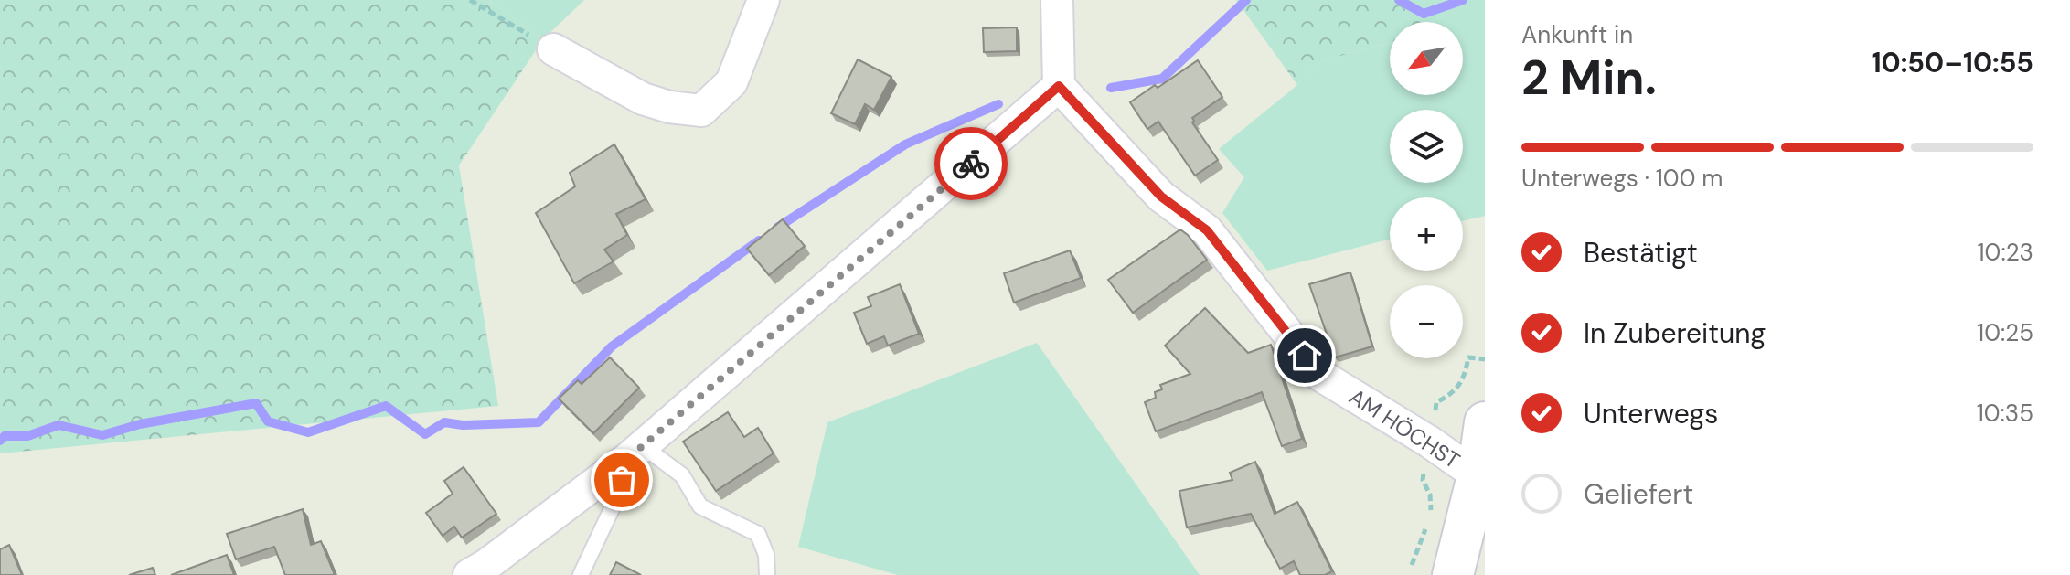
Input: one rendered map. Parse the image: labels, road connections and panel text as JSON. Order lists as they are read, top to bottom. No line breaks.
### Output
{"streets":{"street":["AM HÖCHST"]},"north":"bottom left","page":{"heading":["2 Min.","Ankunft in","10:50–10:55"],"map_buttons":["+","−"],"bar":"Unterwegs · 100 m","list":[["Bestätigt","10:23"],["In Zubereitung","10:25"],["Unterwegs","10:35"],"Geliefert"]}}
